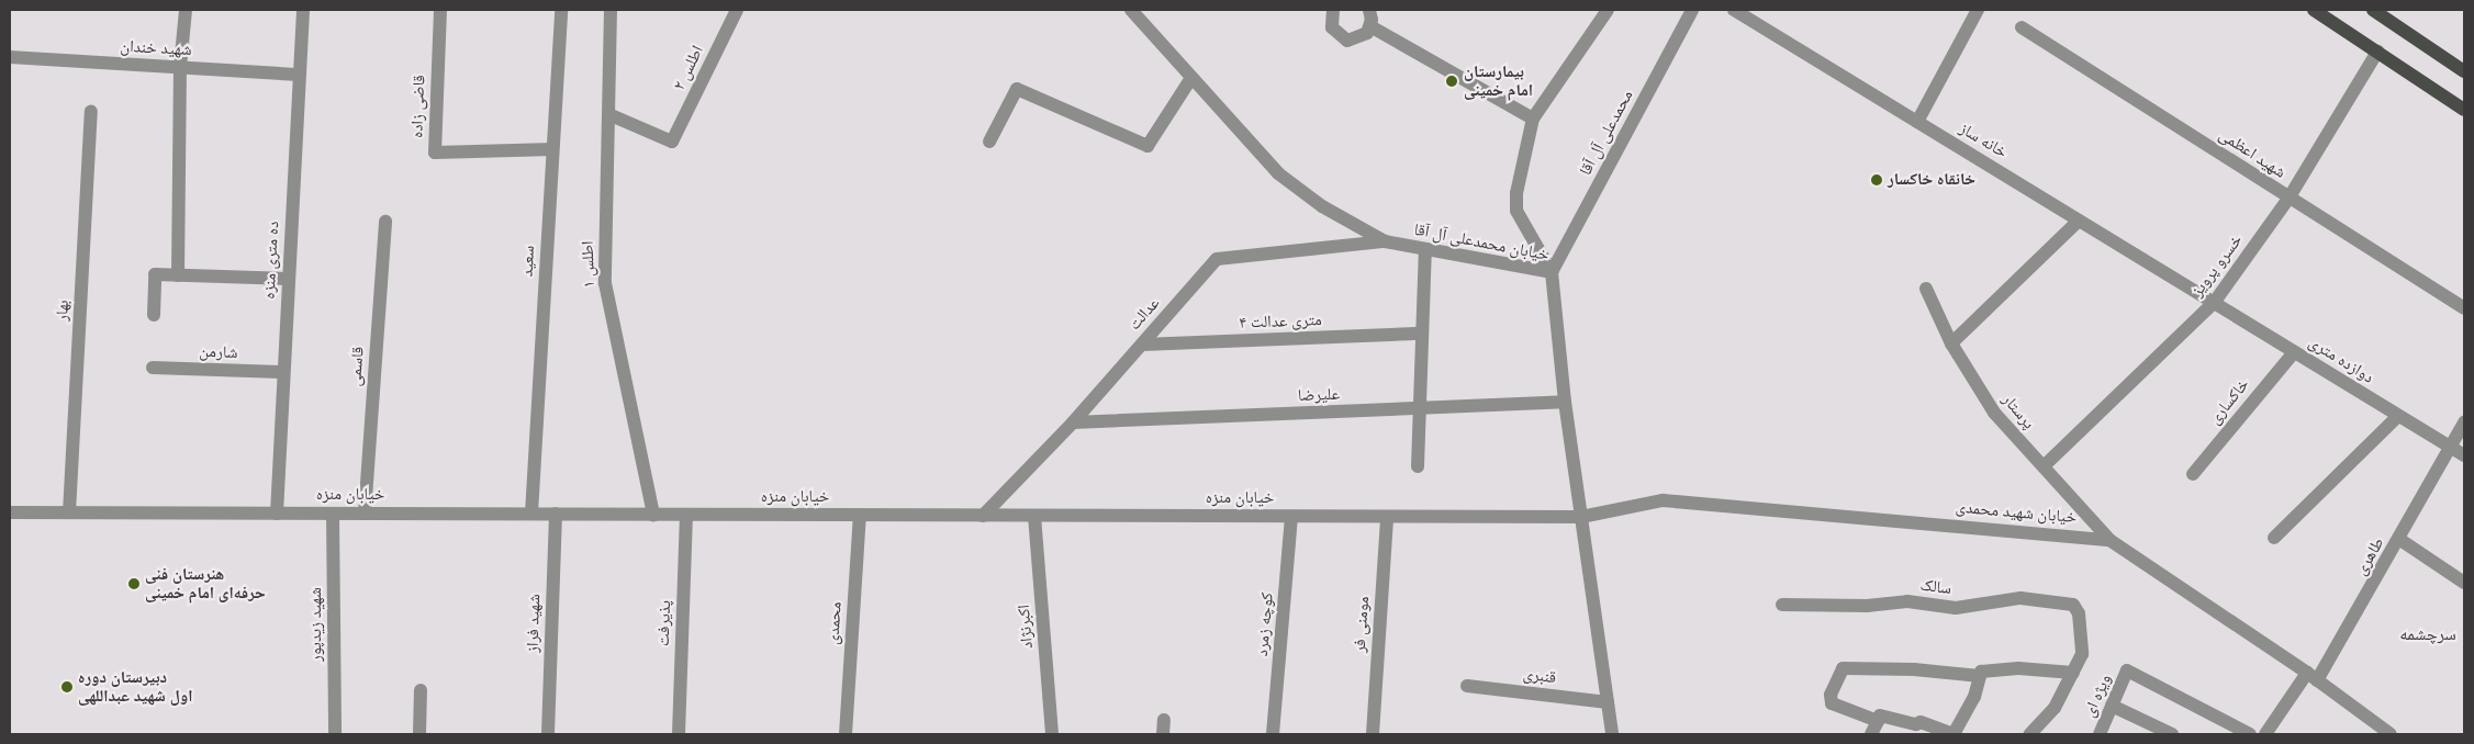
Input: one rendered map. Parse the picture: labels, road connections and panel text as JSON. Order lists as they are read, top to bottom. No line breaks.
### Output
{"streets":{"street":["شهید خندان","اطلس ۲","قاضی زاده","محمدعلی آل آقا","خانه ساز","شهید اعظمی","خیابان محمدعلی آل آقا","ده متری منزه","سعید","اطلس ۱","خسرو پرویز","بهار","عدالت","۴ متری عدالت","شارمن","دوازده متری","قاسمی","علیرضا","خاکساری","پرستار","خیابان منزه","خیابان شهید محمدی","طاهری","سالک","شهید فراز","پذیرفت","محمدی","شهید زیدپور","کوچه زمرد","مومنی فر","اکبرنژاد","قنبری","ویژه ای"]},"crossings":[["شهید خندان","ده متری منزه"],["اطلس ۲","اطلس ۱"],["قاضی زاده","سعید"],["محمدعلی آل آقا","خیابان محمدعلی آل آقا"],["خانه ساز","خسرو پرویز"],["خانه ساز","دوازده متری"],["شهید اعظمی","خسرو پرویز"],["خیابان محمدعلی آل آقا","عدالت"],["خیابان محمدعلی آل آقا","علیرضا"],["خیابان محمدعلی آل آقا","خیابان منزه"],["خیابان محمدعلی آل آقا","خیابان شهید محمدی"],["خیابان محمدعلی آل آقا","قنبری"],["ده متری منزه","شارمن"],["ده متری منزه","خیابان منزه"],["سعید","خیابان منزه"],["اطلس ۱","خیابان منزه"],["خسرو پرویز","دوازده متری"],["خسرو پرویز","پرستار"],["بهار","خیابان منزه"],["عدالت","۴ متری عدالت"],["عدالت","علیرضا"],["عدالت","خیابان منزه"],["دوازده متری","خاکساری"],["دوازده متری","طاهری"],["قاسمی","خیابان منزه"],["پرستار","خیابان شهید محمدی"],["خیابان منزه","خیابان شهید محمدی"],["خیابان منزه","شهید فراز"],["خیابان منزه","پذیرفت"],["خیابان منزه","محمدی"],["خیابان منزه","شهید زیدپور"],["خیابان منزه","کوچه زمرد"],["خیابان منزه","مومنی فر"],["خیابان منزه","اکبرنژاد"],["خیابان شهید محمدی","طاهری"]],"districts":["سرچشمه"],"places":["بیمارستان امام خمینی","خانقاه خاکسار","هنرستان فنی حرفه‌ای امام خمینی","دبیرستان دوره اول شهید عبداللهی"]}
